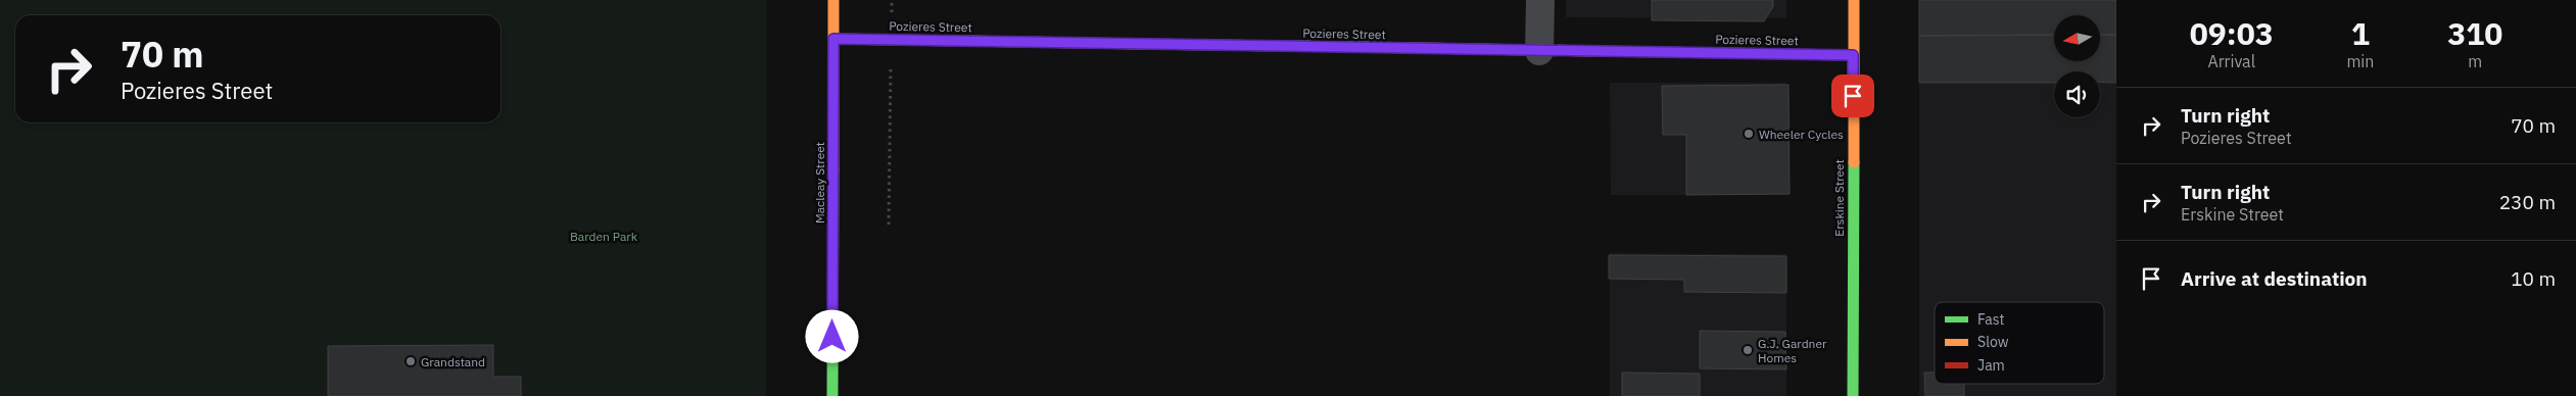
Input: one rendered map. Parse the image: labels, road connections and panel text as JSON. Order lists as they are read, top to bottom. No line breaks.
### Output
{"streets":{"street":["Pozieres Street","Macleay Street","Erskine Street"]},"crossings":[["Pozieres Street","Macleay Street"],["Pozieres Street","Erskine Street"]],"parks":["Barden Park"],"places":["Wheeler Cycles","G.J. Gardner Homes","Grandstand"],"legend":["Fast","Slow","Jam"],"north":"left","page":{"eta":["09:03","Arrival","1","min","310","m"],"turn":["70 m","Pozieres Street"],"list":[{"name":"Turn right","note":"Pozieres Street","value":"70 m"},{"name":"Turn right","note":"Erskine Street","value":"230 m"},{"name":"Arrive at destination","value":"10 m"}]}}
